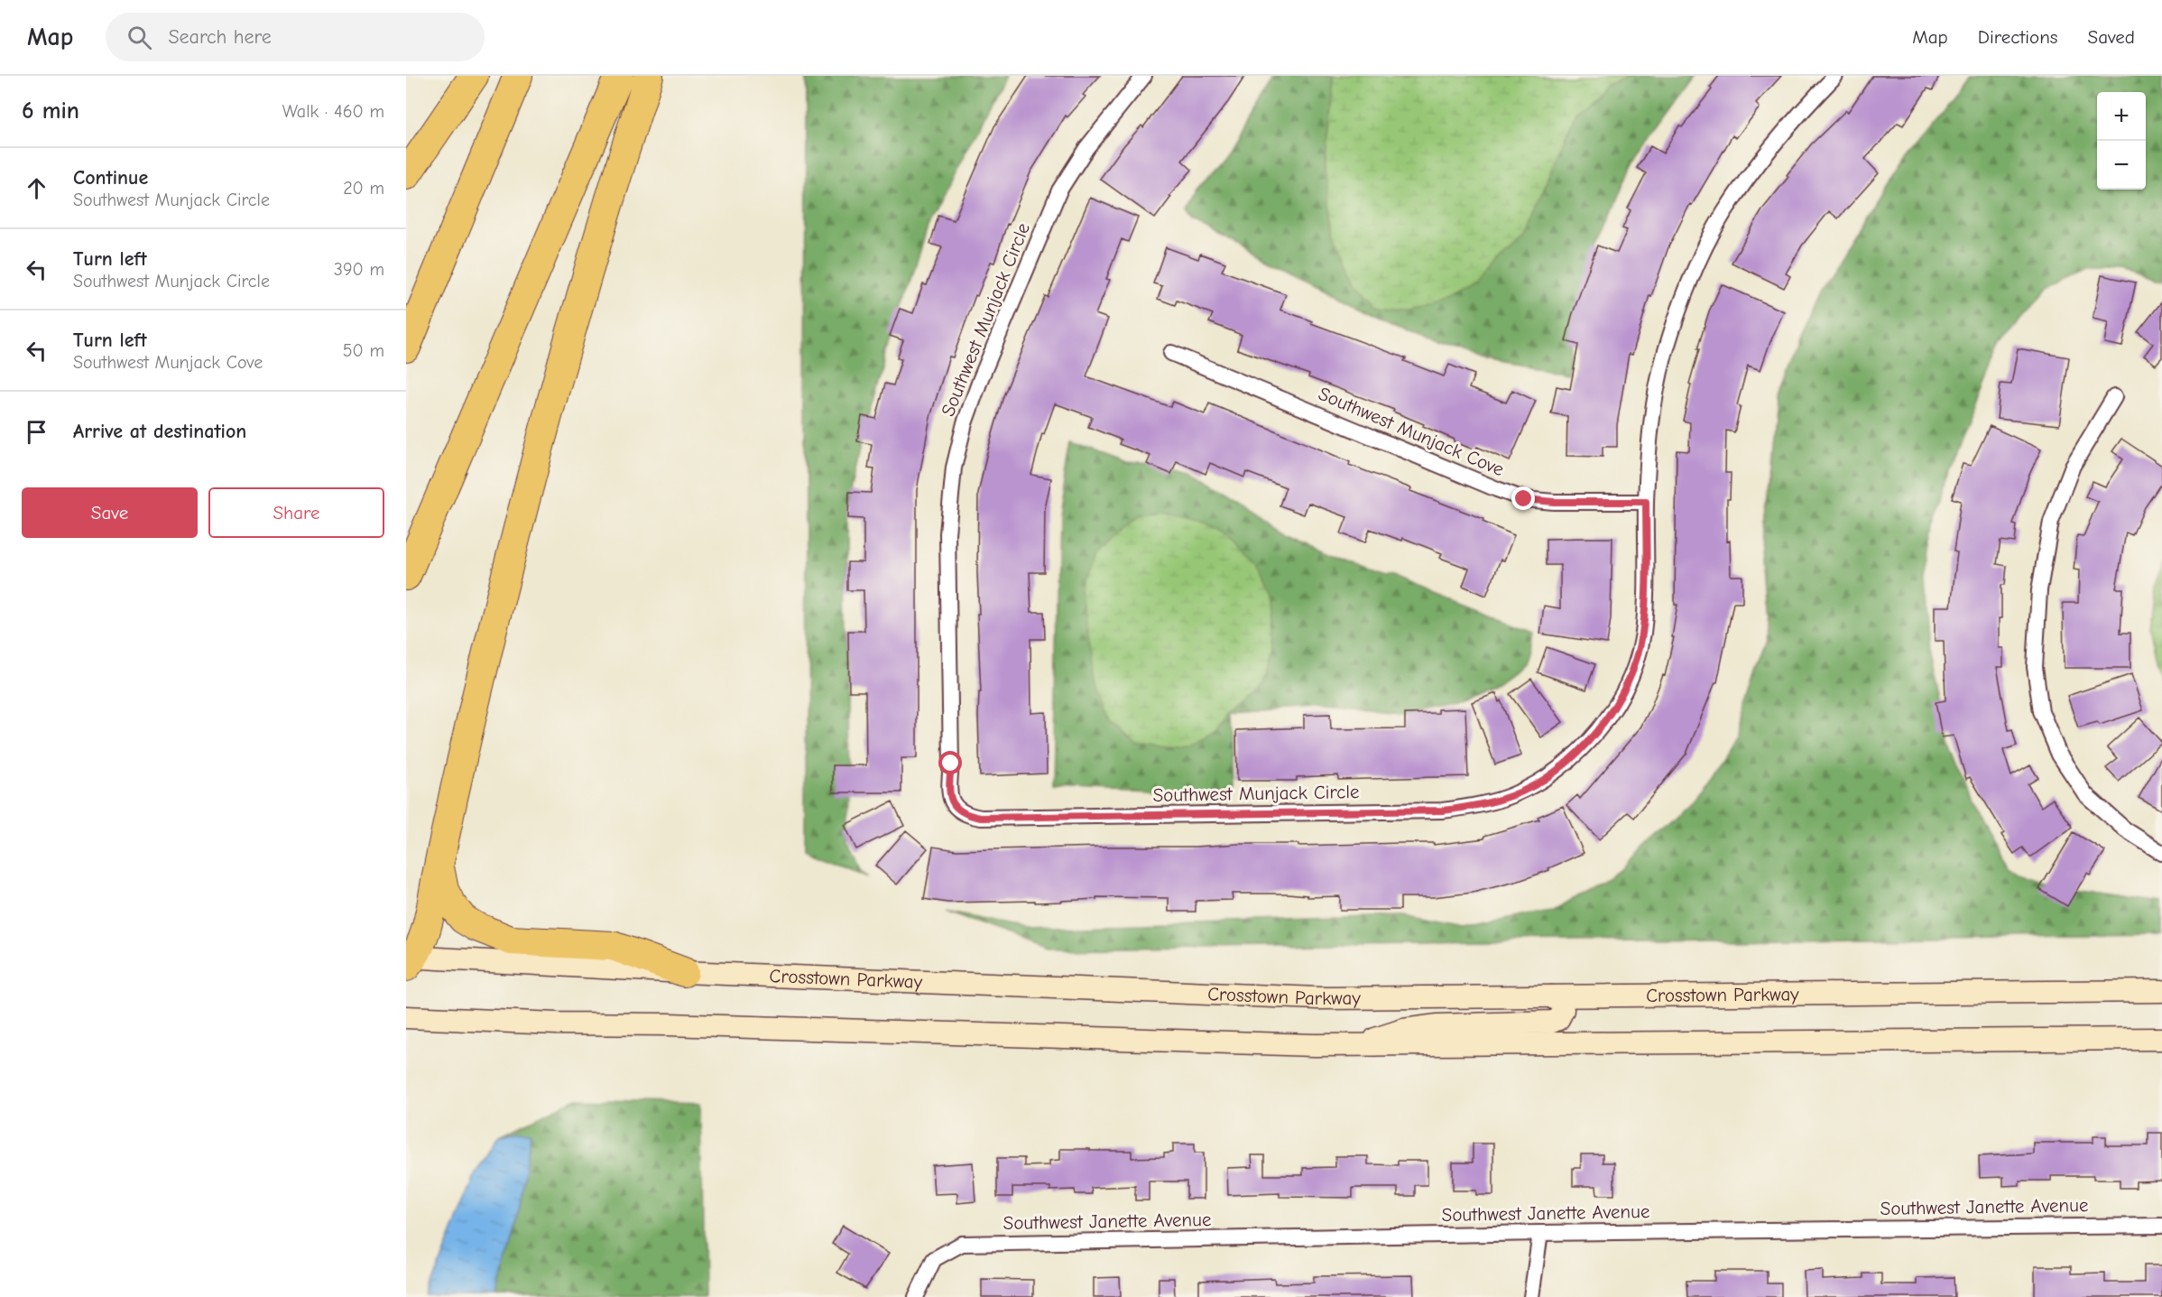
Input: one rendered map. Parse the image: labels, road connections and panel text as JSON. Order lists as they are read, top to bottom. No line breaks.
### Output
{"streets":{"main road":["Crosstown Parkway"],"street":["Southwest Munjack Circle","Southwest Munjack Cove","Southwest Janette Avenue"]},"crossings":[["Southwest Munjack Circle","Southwest Munjack Cove"]],"page":{"header":"Map","search":"Search here","nav":["Map","Directions","Saved"],"heading":["6 min","Walk · 460 m"],"map_buttons":["+","−"],"list":[["Continue","Southwest Munjack Circle","20 m"],["Turn left","Southwest Munjack Circle","390 m"],["Turn left","Southwest Munjack Cove","50 m"],"Arrive at destination"],"buttons":["Save","Share"]}}
